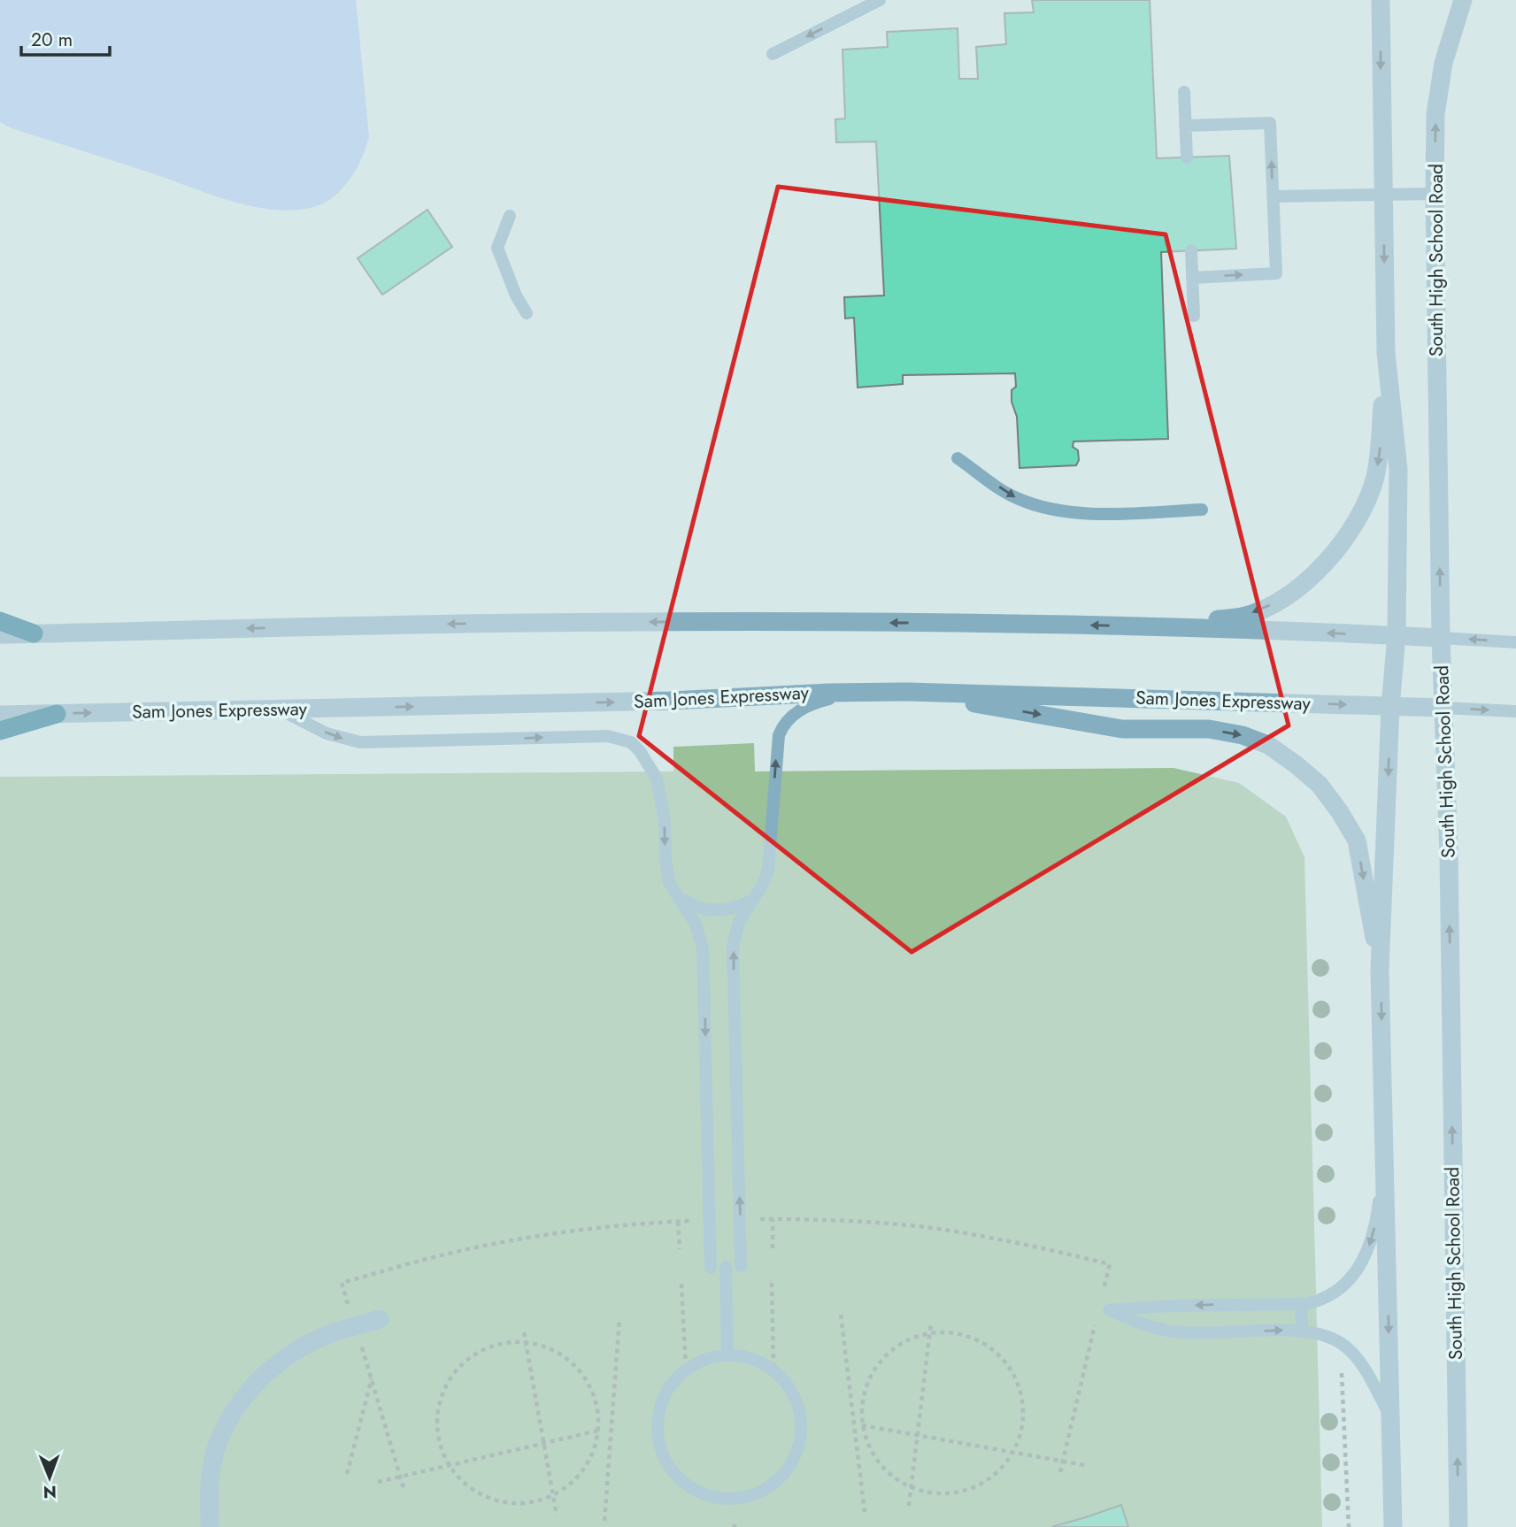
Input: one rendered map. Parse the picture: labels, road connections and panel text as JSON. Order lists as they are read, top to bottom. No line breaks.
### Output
{"streets":{"street":["South High School Road","Sam Jones Expressway"]},"crossings":[["South High School Road","Sam Jones Expressway"]],"scale_bar":"20 m","north":"bottom"}
